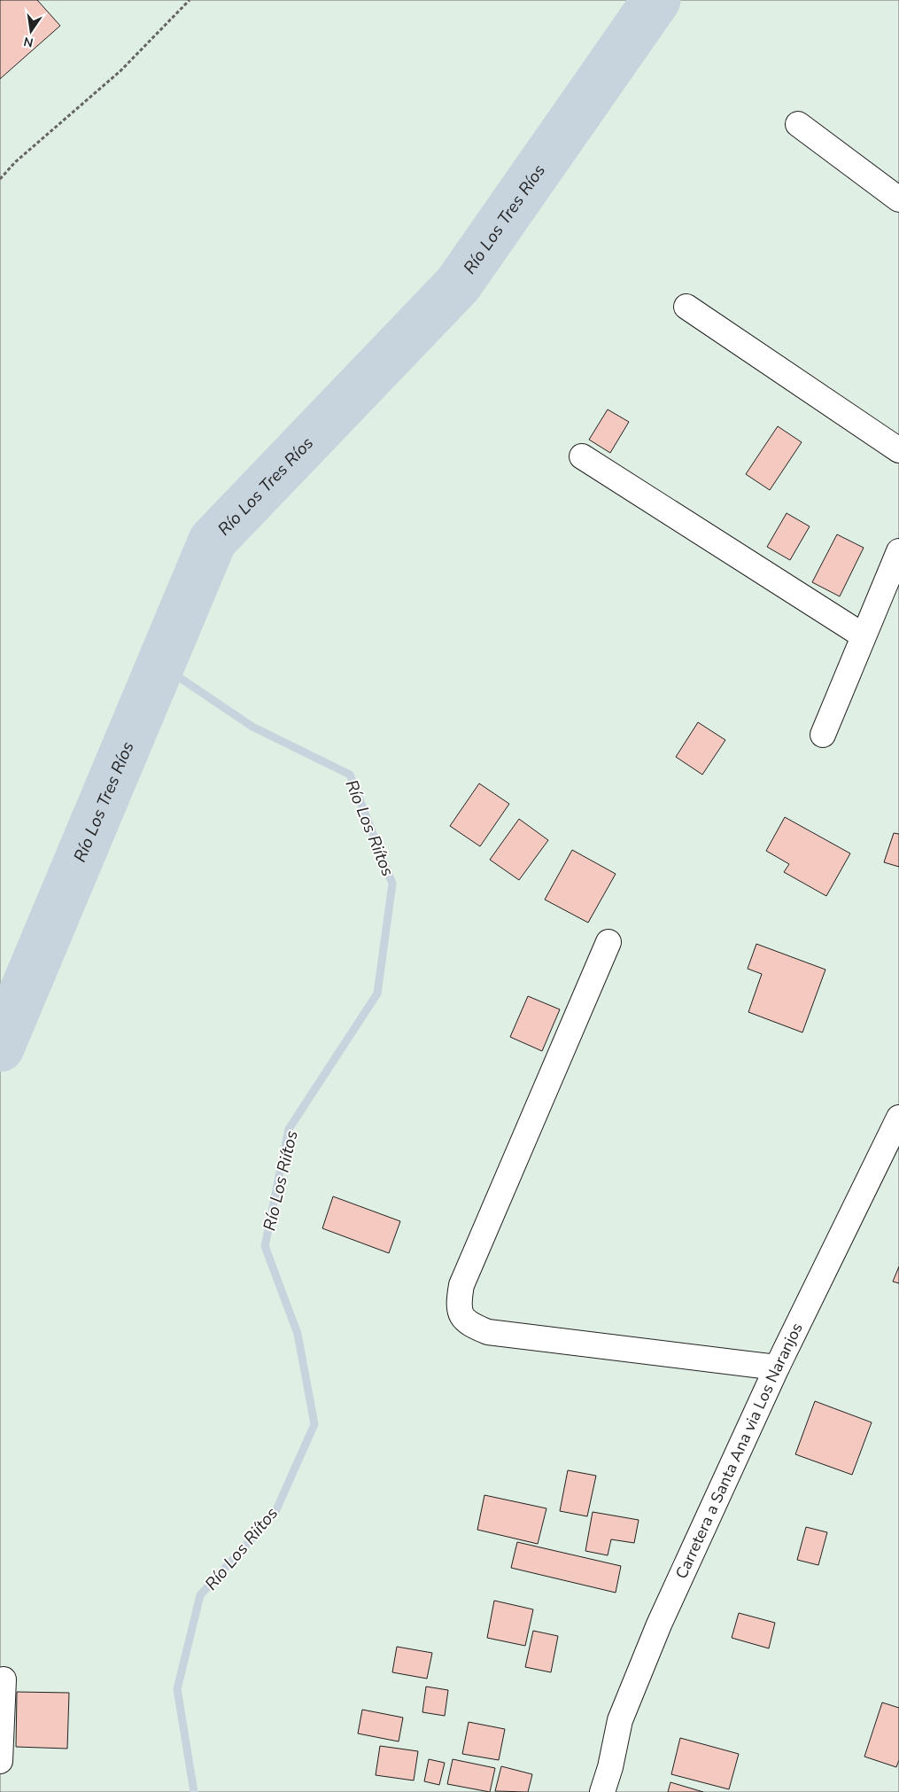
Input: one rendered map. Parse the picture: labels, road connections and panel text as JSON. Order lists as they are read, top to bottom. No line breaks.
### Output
{"streets":{"street":["Carretera a Santa Ana via Los Naranjos"]},"water":["Río Los Tres Ríos","Río Los Riítos"],"north":"bottom"}
